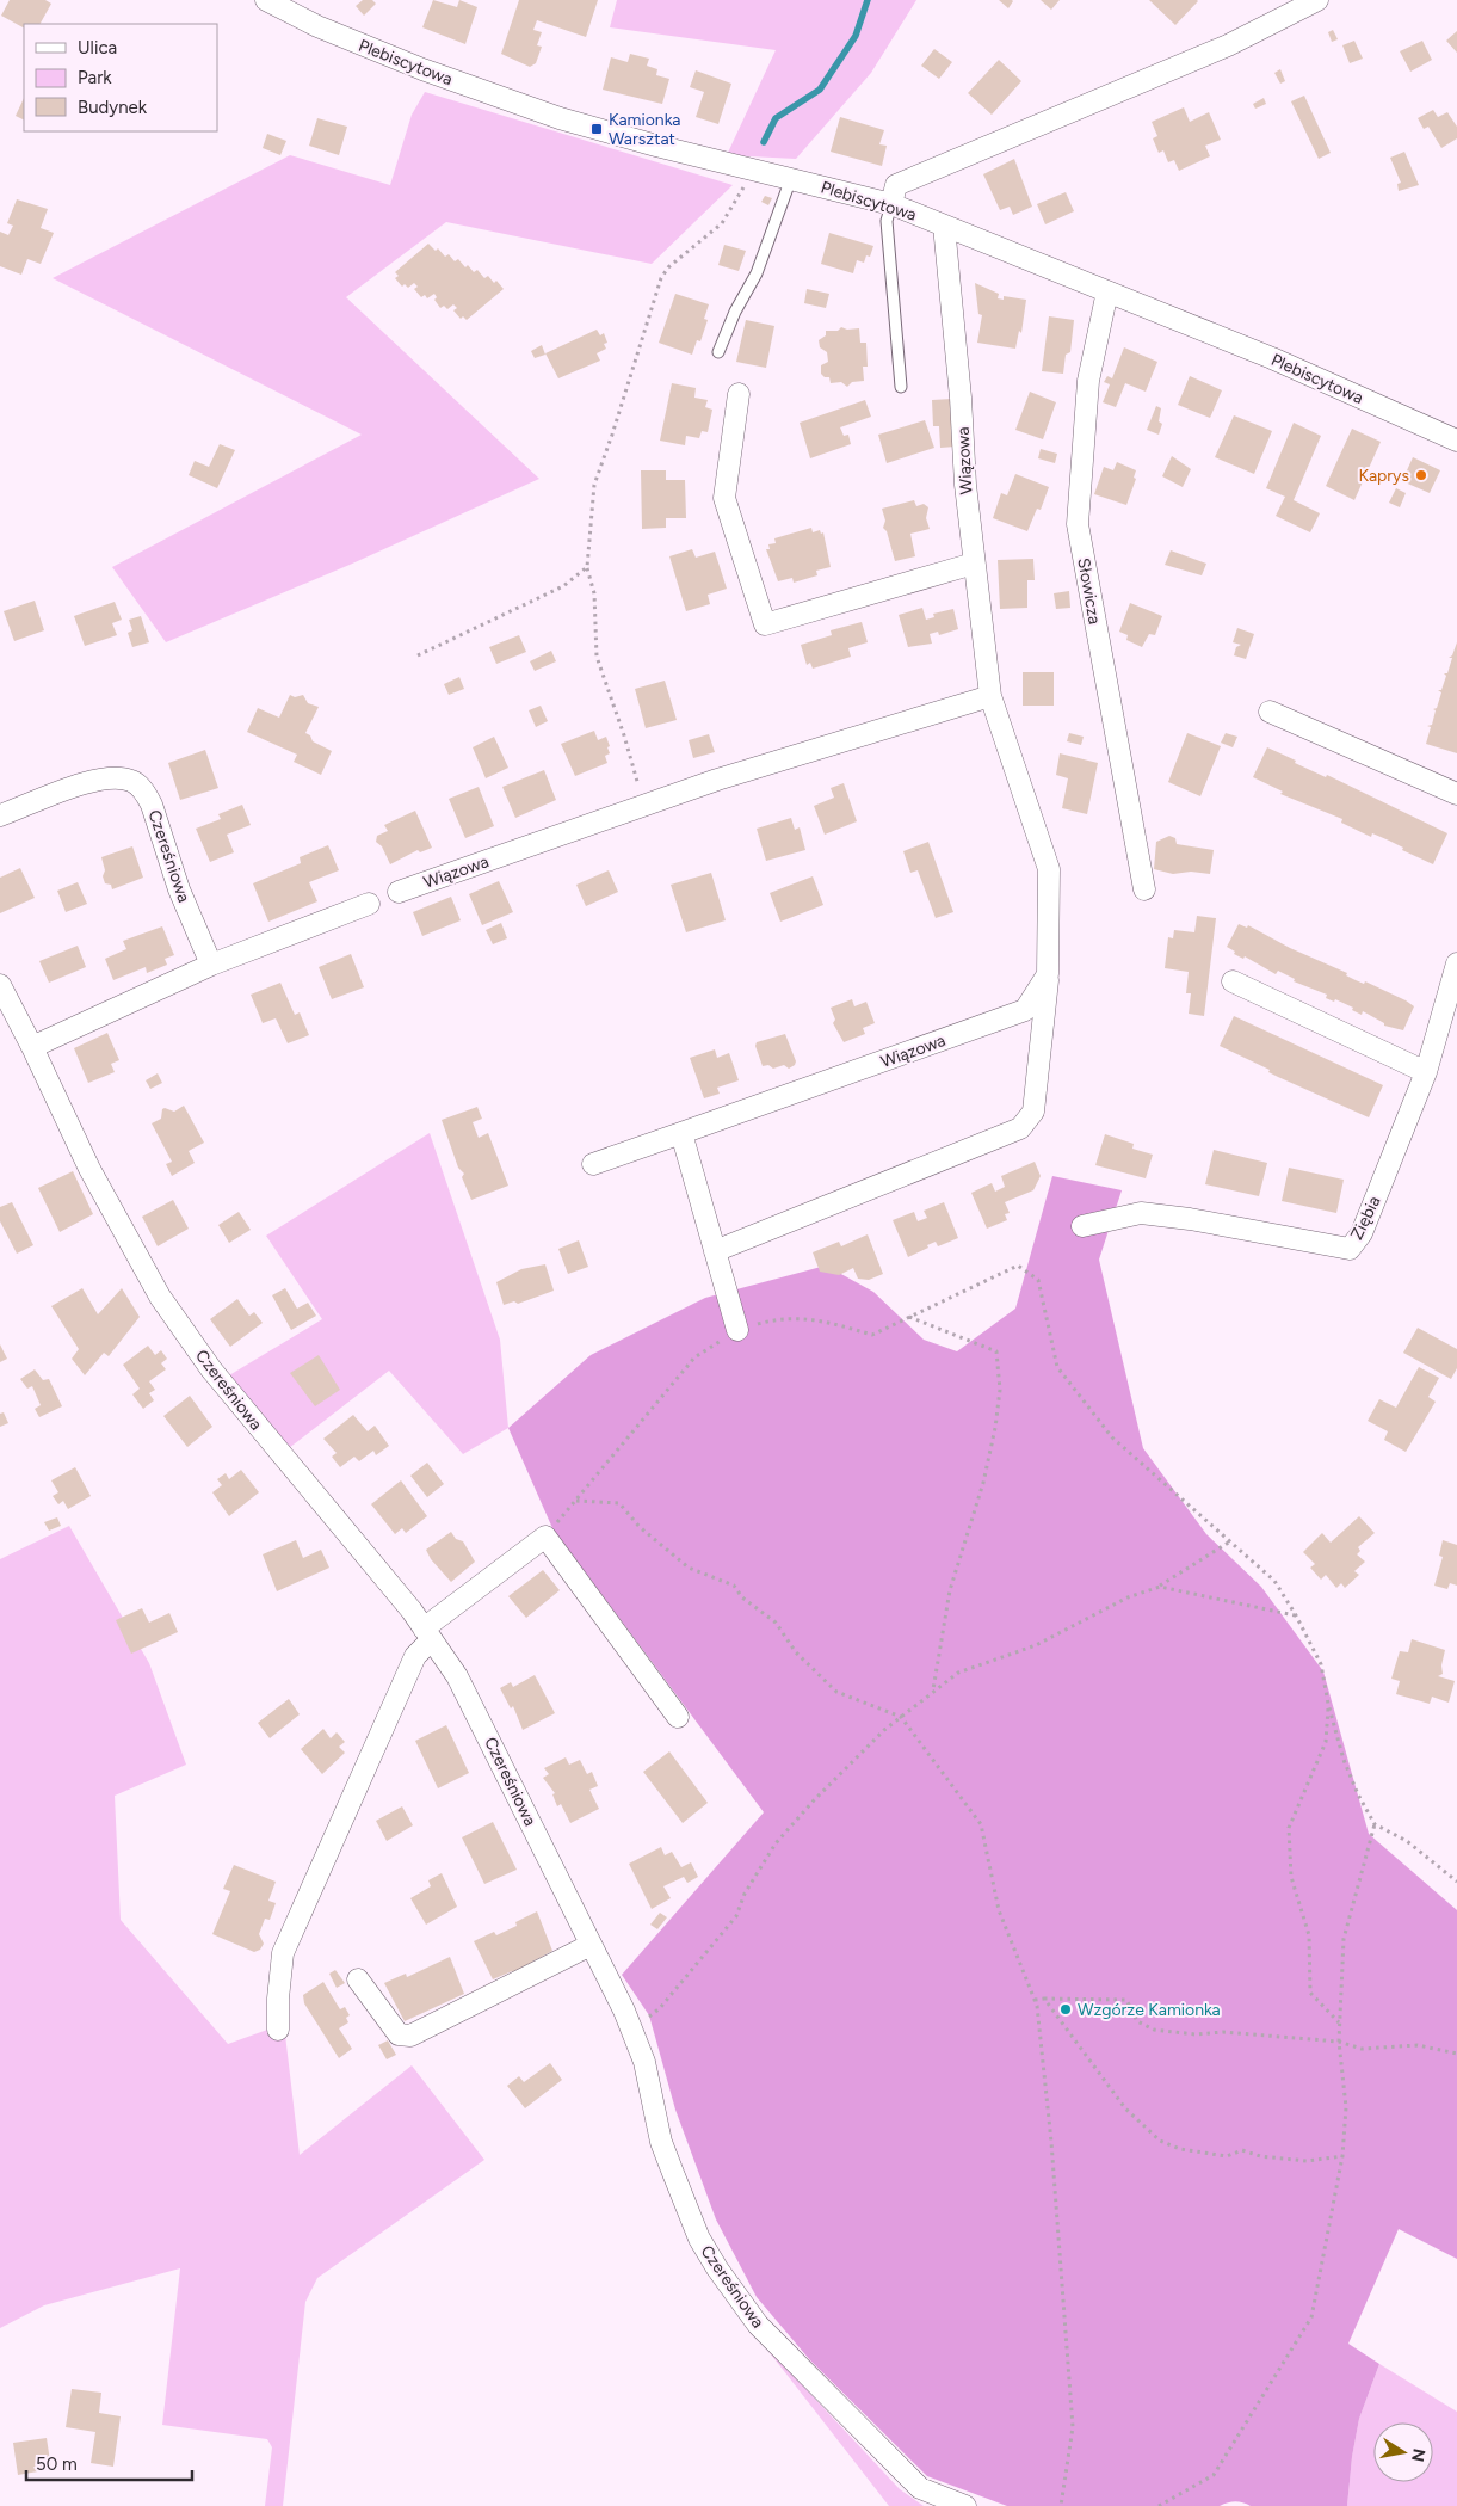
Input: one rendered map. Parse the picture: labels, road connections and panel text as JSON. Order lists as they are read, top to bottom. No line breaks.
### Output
{"streets":{"street":["Plebiscytowa","Wiązowa","Słowicza","Czereśniowa","Ziębia"]},"crossings":[["Plebiscytowa","Wiązowa"],["Plebiscytowa","Słowicza"]],"places":{"transit":["Kamionka Warsztat"],"other":["Kaprys","Wzgórze Kamionka"]},"legend":["Ulica","Park","Budynek"],"scale_bar":"50 m","north":"right"}
